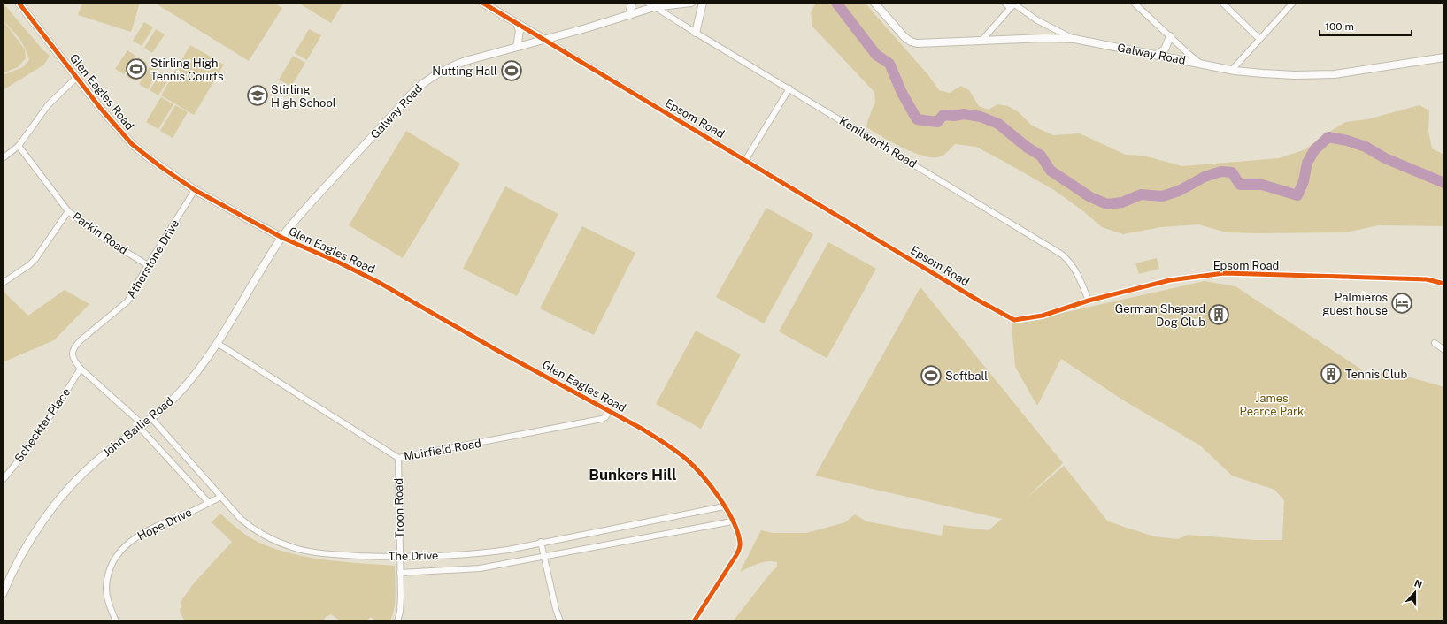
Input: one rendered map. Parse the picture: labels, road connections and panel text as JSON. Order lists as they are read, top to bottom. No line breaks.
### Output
{"streets":{"street":["Galway Road","Glen Eagles Road","Epsom Road","Kenilworth Road","Parkin Road","Atherstone Drive","Scheckter Place","John Bailie Road","Muirfield Road","Troon Road","Hope Drive","The Drive"]},"crossings":[["Galway Road","Glen Eagles Road"],["Galway Road","Epsom Road"],["Galway Road","Kenilworth Road"],["Galway Road","John Bailie Road"],["Glen Eagles Road","Atherstone Drive"],["Glen Eagles Road","John Bailie Road"],["Glen Eagles Road","Muirfield Road"],["Glen Eagles Road","The Drive"],["Epsom Road","Kenilworth Road"],["Parkin Road","Atherstone Drive"],["Atherstone Drive","Scheckter Place"],["John Bailie Road","Muirfield Road"],["John Bailie Road","The Drive"],["Muirfield Road","Troon Road"],["Troon Road","The Drive"],["Hope Drive","The Drive"]],"districts":["Bunkers Hill"],"parks":["James Pearce Park"],"places":{"sports":["Stirling High Tennis Courts","Nutting Hall","Softball"],"school or university":["Stirling High School"],"hotel":["Palmieros guest house"],"building":["German Shepard Dog Club","Tennis Club"]},"scale_bar":"100 m","north":"top"}
